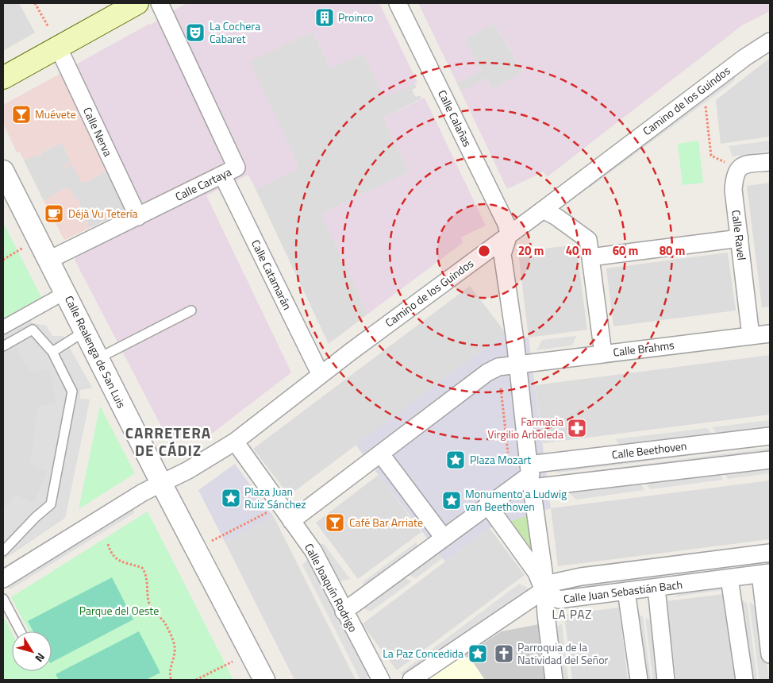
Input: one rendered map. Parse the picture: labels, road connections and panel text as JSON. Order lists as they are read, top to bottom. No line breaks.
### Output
{"streets":{"street":["Camino de los Guindos","Calle Calañas","Calle Nerva","Calle Cartaya","Calle Ravel","Calle Catamarán","Calle Brahms","Calle Realenga de San Luis","Calle Beethoven","Calle Joaquín Rodrigo","Calle Juan Sebastián Bach"]},"crossings":[["Camino de los Guindos","Calle Calañas"],["Camino de los Guindos","Calle Catamarán"],["Camino de los Guindos","Calle Realenga de San Luis"],["Camino de los Guindos","Calle Joaquín Rodrigo"],["Calle Nerva","Calle Cartaya"],["Calle Cartaya","Calle Catamarán"],["Calle Cartaya","Calle Realenga de San Luis"],["Calle Ravel","Calle Brahms"]],"districts":["CARRETERA DE CÁDIZ","LA PAZ"],"parks":["Parque del Oeste"],"places":{"building":["Proinco"],"theatre":["La Cochera Cabaret"],"bar":["Muévete","Café Bar Arriate"],"cafe":["Déjà Vu Tetería"],"pharmacy":["Farmacia Virgilio Arboleda"],"place":["Plaza Mozart","Plaza Juan Ruiz Sánchez","Monumento a Ludwig van Beethoven","La Paz Concedida"],"church":["Parroquia de la Natividad del Señor"]},"north":"bottom right","rings":["20 m","40 m","60 m","80 m"]}
